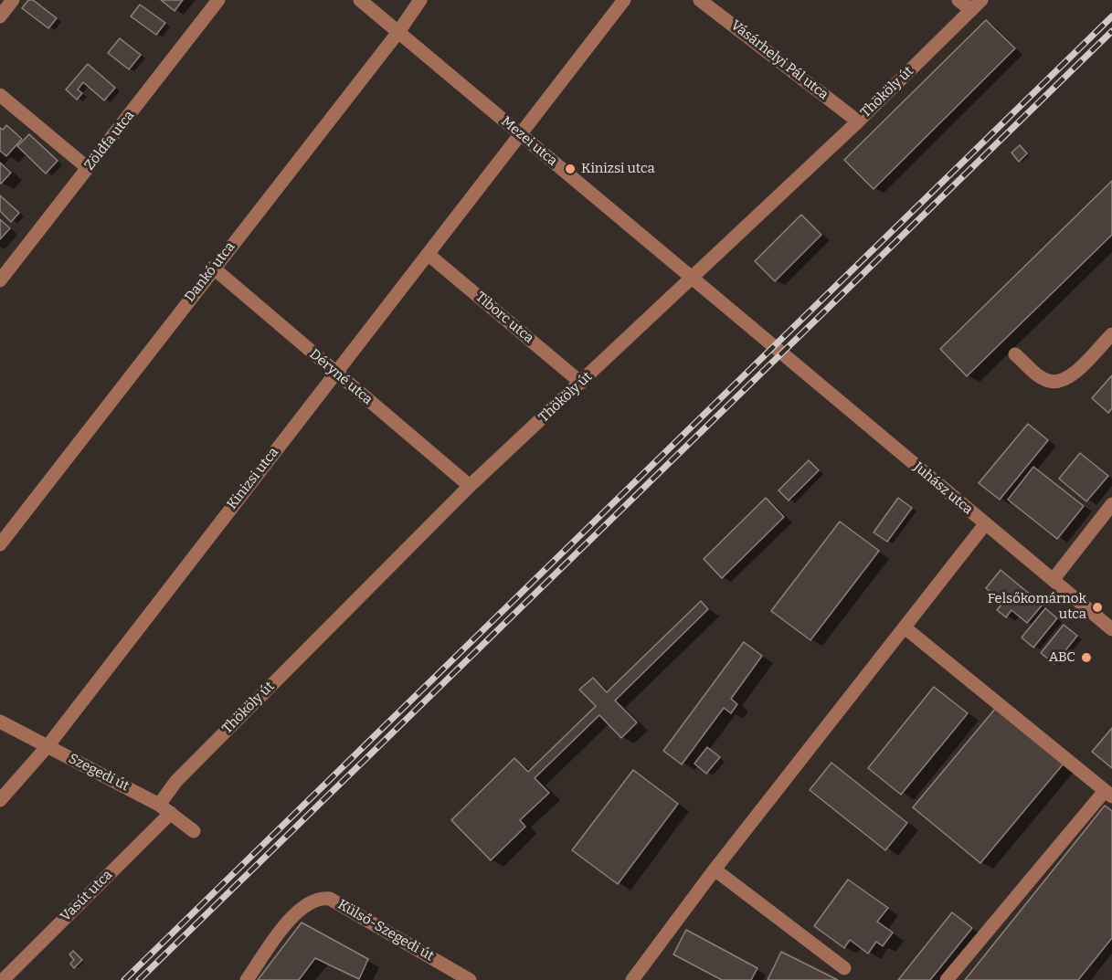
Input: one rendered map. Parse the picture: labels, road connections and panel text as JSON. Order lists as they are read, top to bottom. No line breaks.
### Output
{"streets":{"street":["Vásárhelyi Pál utca","Thököly út","Zöldfa utca","Mezei utca","Dankó utca","Tiborc utca","Déryné utca","Kinizsi utca","Juhász utca","Szegedi út","Vasút utca","Külső-Szegedi út"]},"crossings":[["Vásárhelyi Pál utca","Thököly út"],["Thököly út","Mezei utca"],["Thököly út","Tiborc utca"],["Thököly út","Déryné utca"],["Thököly út","Szegedi út"],["Thököly út","Vasút utca"],["Mezei utca","Dankó utca"],["Mezei utca","Kinizsi utca"],["Mezei utca","Juhász utca"],["Dankó utca","Déryné utca"],["Tiborc utca","Kinizsi utca"],["Déryné utca","Kinizsi utca"],["Kinizsi utca","Szegedi út"],["Szegedi út","Vasút utca"]],"places":["Kinizsi utca","Felsőkomárnok utca","ABC"]}
